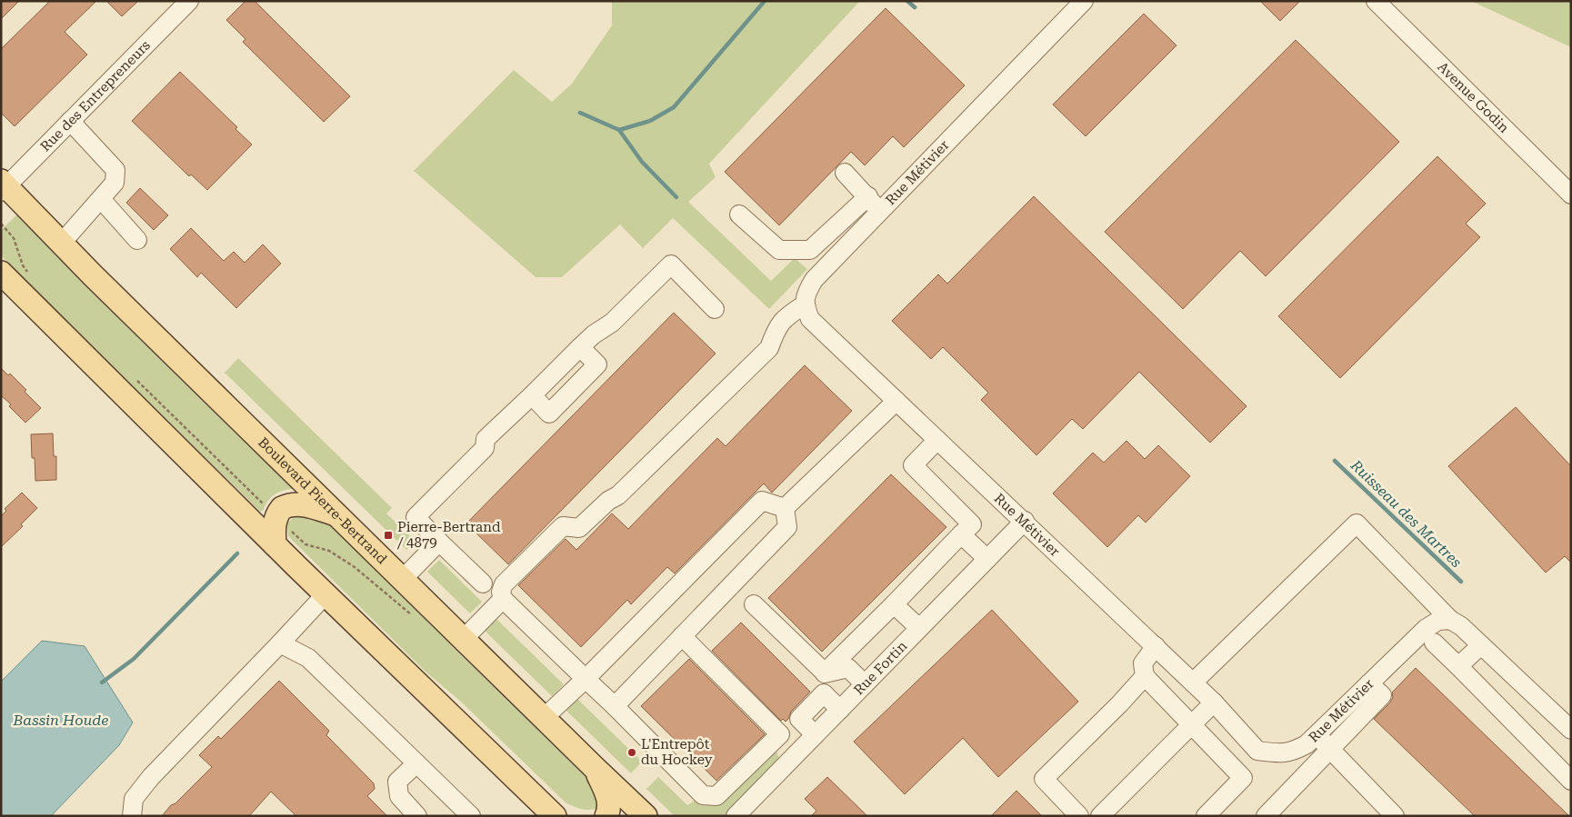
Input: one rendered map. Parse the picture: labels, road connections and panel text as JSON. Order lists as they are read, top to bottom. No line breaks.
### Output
{"streets":{"main road":["Boulevard Pierre-Bertrand"],"street":["Rue des Entrepreneurs","Avenue Godin","Rue Métivier","Rue Fortin"]},"crossings":[["Rue des Entrepreneurs","Boulevard Pierre-Bertrand"],["Rue Métivier","Rue Fortin"]],"water":["Ruisseau des Martres","Bassin Houde"],"places":{"transit":["Pierre-Bertrand / 4879"],"other":["L'Entrepôt du Hockey"]}}
